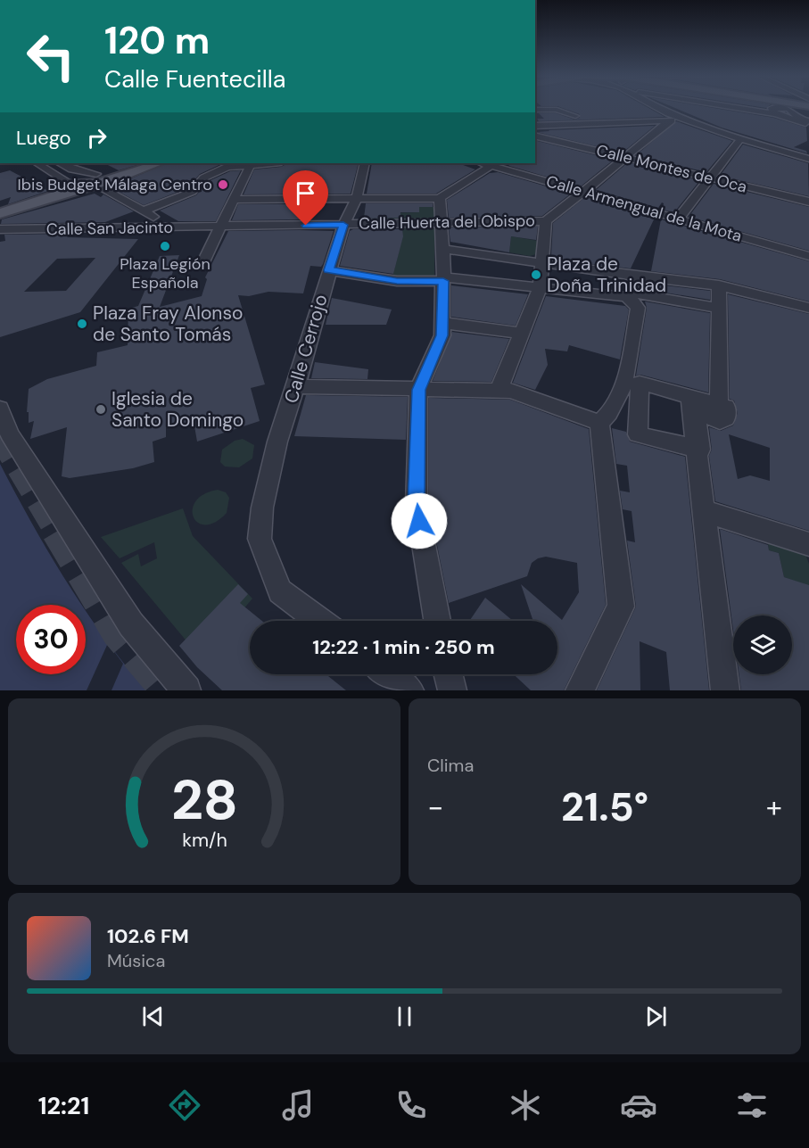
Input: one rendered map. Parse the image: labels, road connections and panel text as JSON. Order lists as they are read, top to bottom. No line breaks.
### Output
{"streets":{"street":["Calle Montes de Oca","Calle Armengual de la Mota","Calle Huerta del Obispo","Calle San Jacinto","Calle Cerrojo"]},"crossings":[["Calle Huerta del Obispo","Calle San Jacinto"],["Calle Huerta del Obispo","Calle Cerrojo"]],"places":["Ibis Budget Málaga Centro","Plaza Legión Española","Plaza de Doña Trinidad","Plaza Fray Alonso de Santo Tomás","Iglesia de Santo Domingo"],"page":{"turn":["120 m","Calle Fuentecilla"],"then":"Luego","limit":"30","trip":"12:22 · 1 min · 250 m","tile":"Clima","heat":["−","21.5°","+"],"song":["102.6 FM","Música"],"tabs":"12:21","gauge":["28","km/h"]}}
